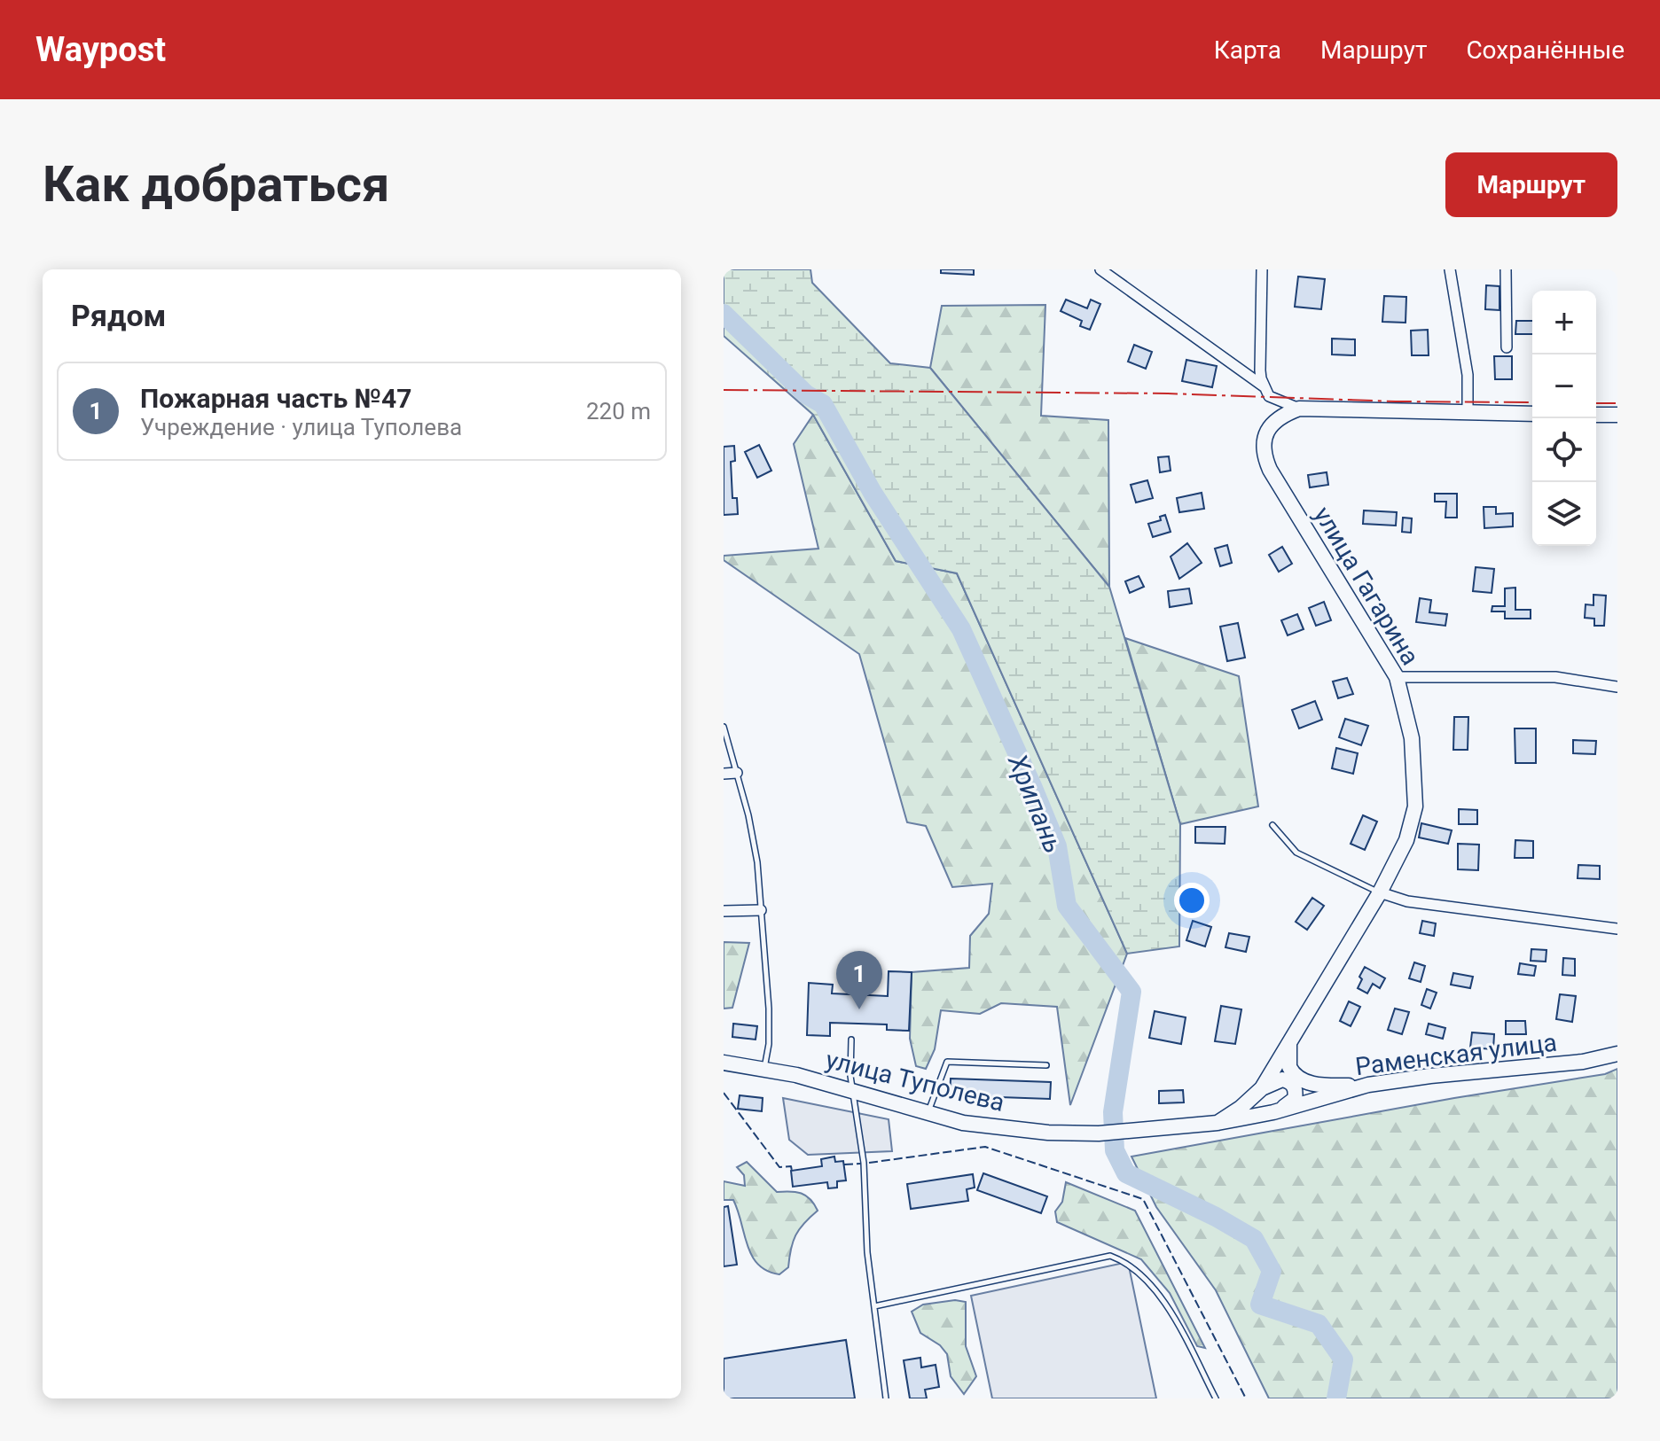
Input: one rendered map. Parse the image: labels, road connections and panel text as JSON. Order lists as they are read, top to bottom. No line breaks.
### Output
{"streets":{"main road":["улица Гагарина","Раменская улица","улица Туполева"]},"crossings":[["улица Гагарина","Раменская улица"],["Раменская улица","улица Туполева"]],"water":["Хрипань"],"page":{"header":"Waypost","nav":["Карта","Маршрут","Сохранённые"],"buttons":"Маршрут","title":"Как добраться","heading":"Рядом","map_buttons":["+","−"],"list":[{"mark":"1","name":"Пожарная часть №47","note":"Учреждение · улица Туполева","value":"220 m"}],"pins":"1"}}
